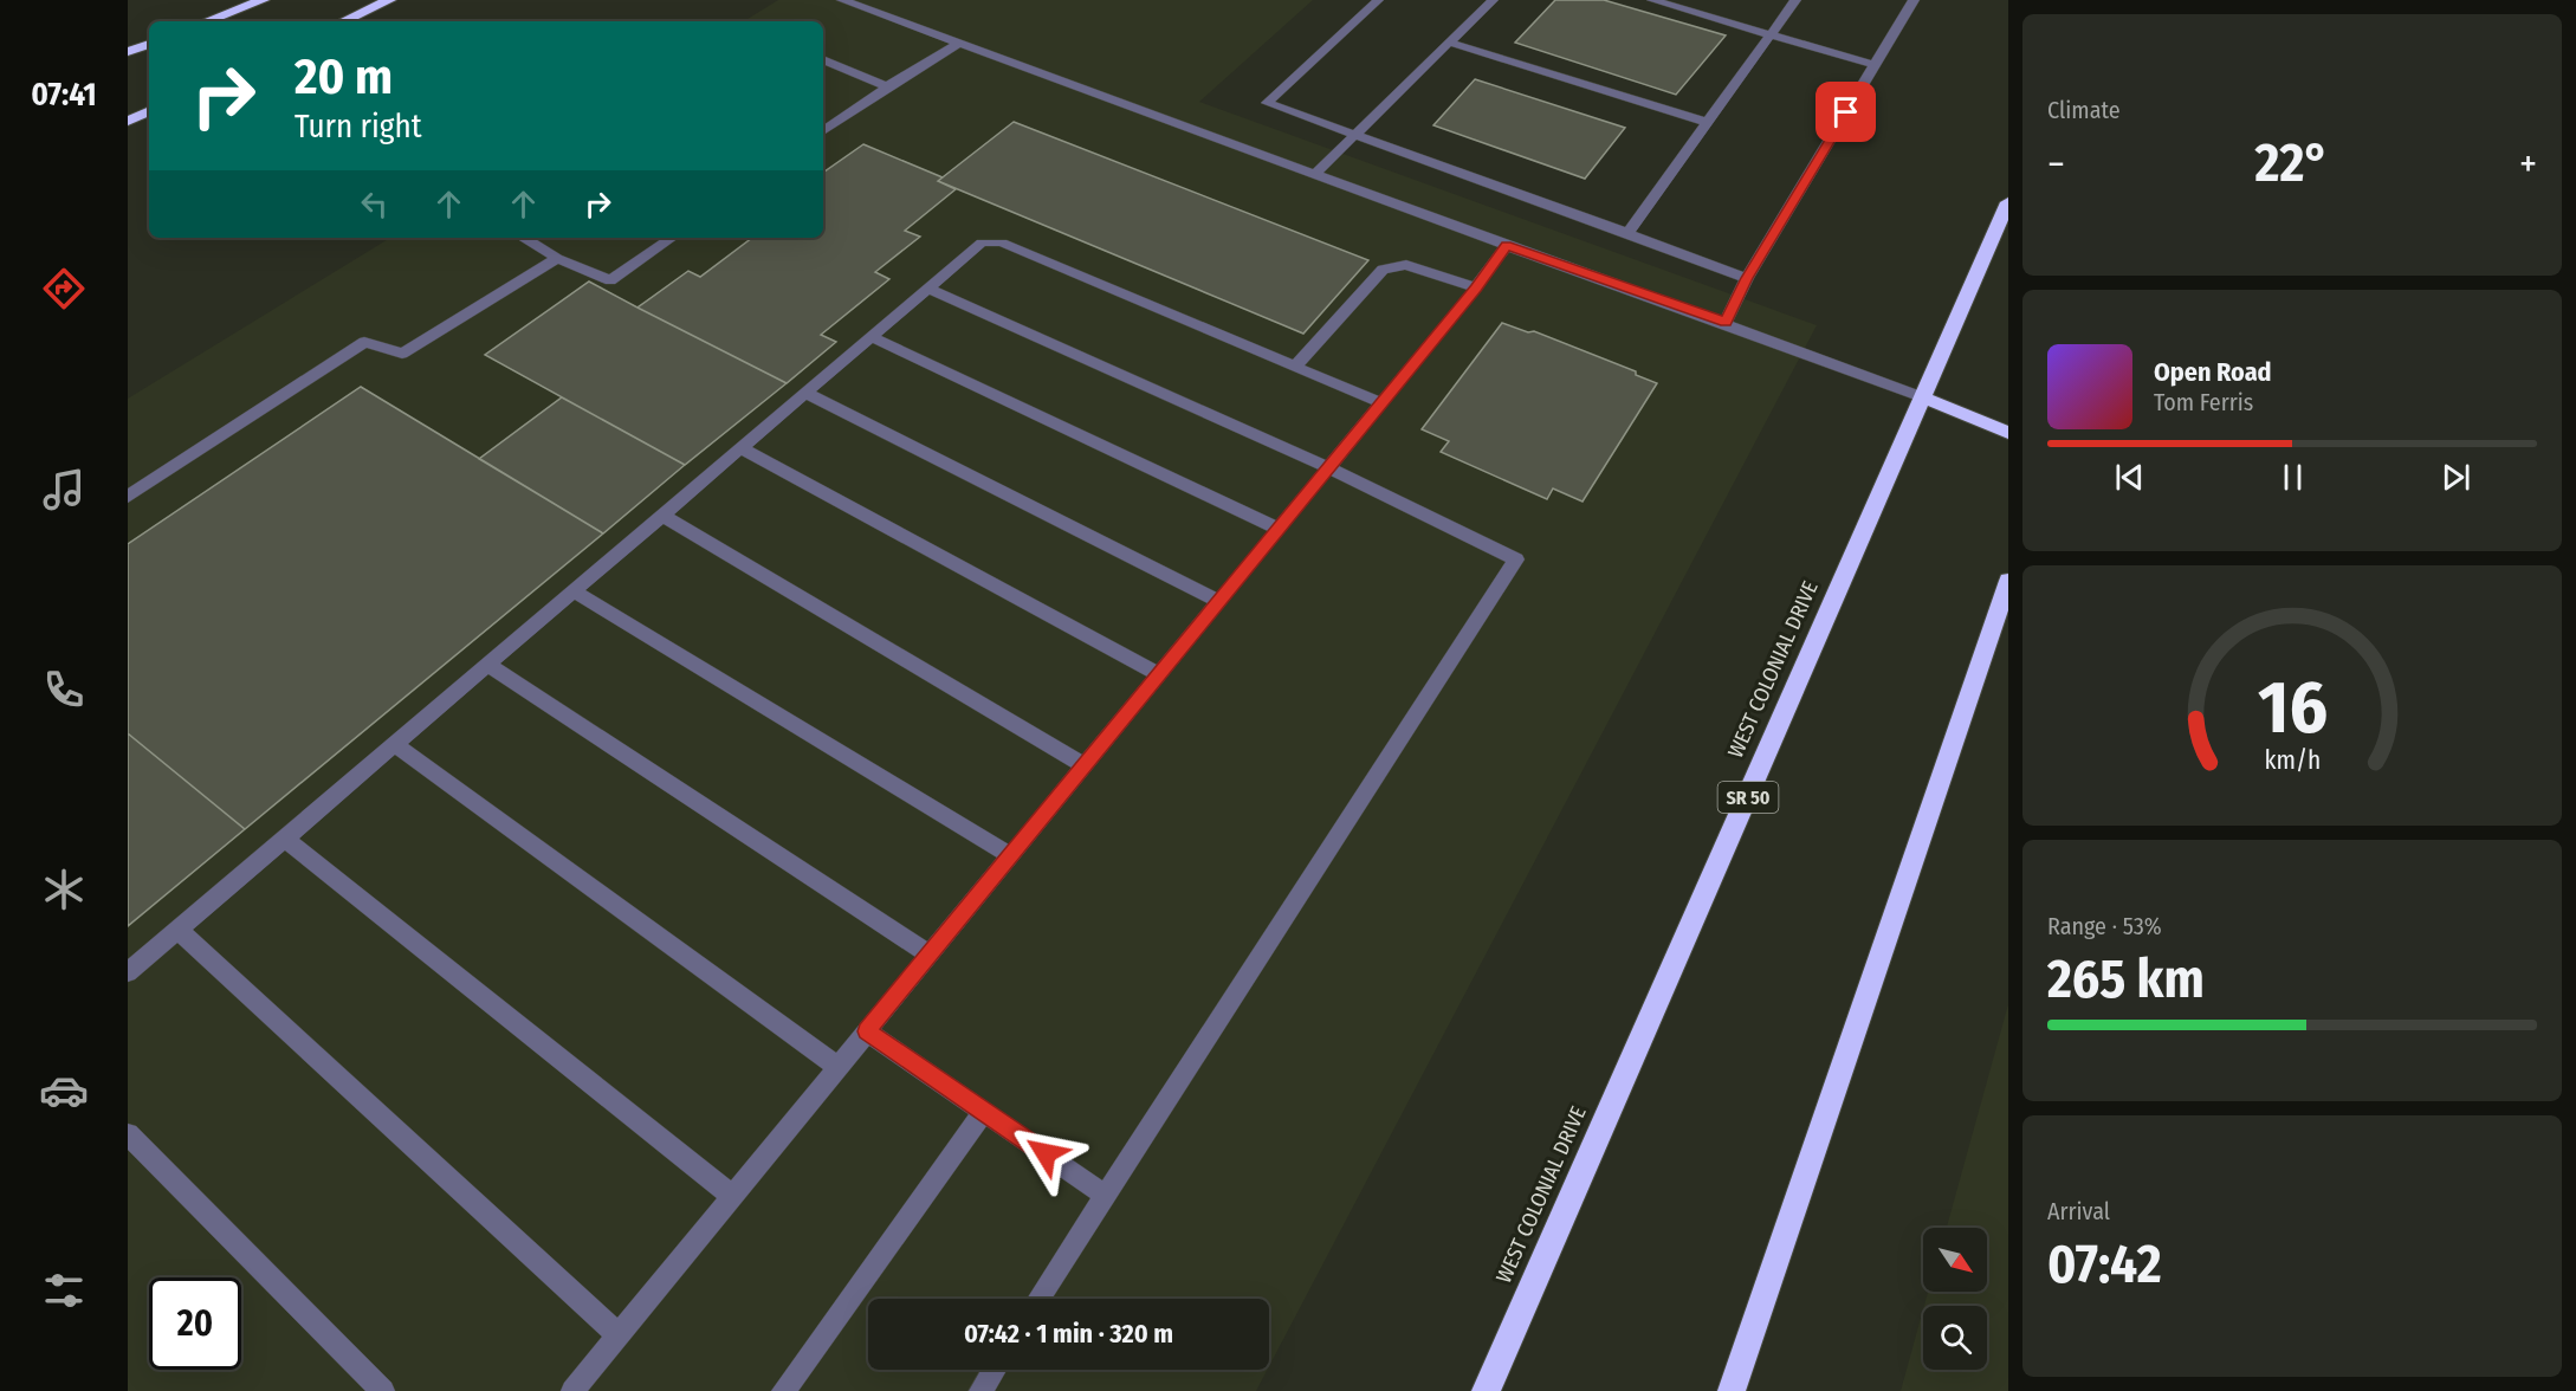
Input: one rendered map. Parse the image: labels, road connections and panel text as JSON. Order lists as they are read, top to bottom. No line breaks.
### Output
{"streets":{"highway":["WEST COLONIAL DRIVE","SR 50"]},"north":"bottom right","page":{"tabs":"07:41","tile":["Climate",["Range · 53%","265 km"],["Arrival","07:42"]],"turn":["20 m","Turn right"],"heat":["−","22°","+"],"song":["Open Road","Tom Ferris"],"limit":"20","trip":"07:42 · 1 min · 320 m","gauge":["16","km/h"]}}
